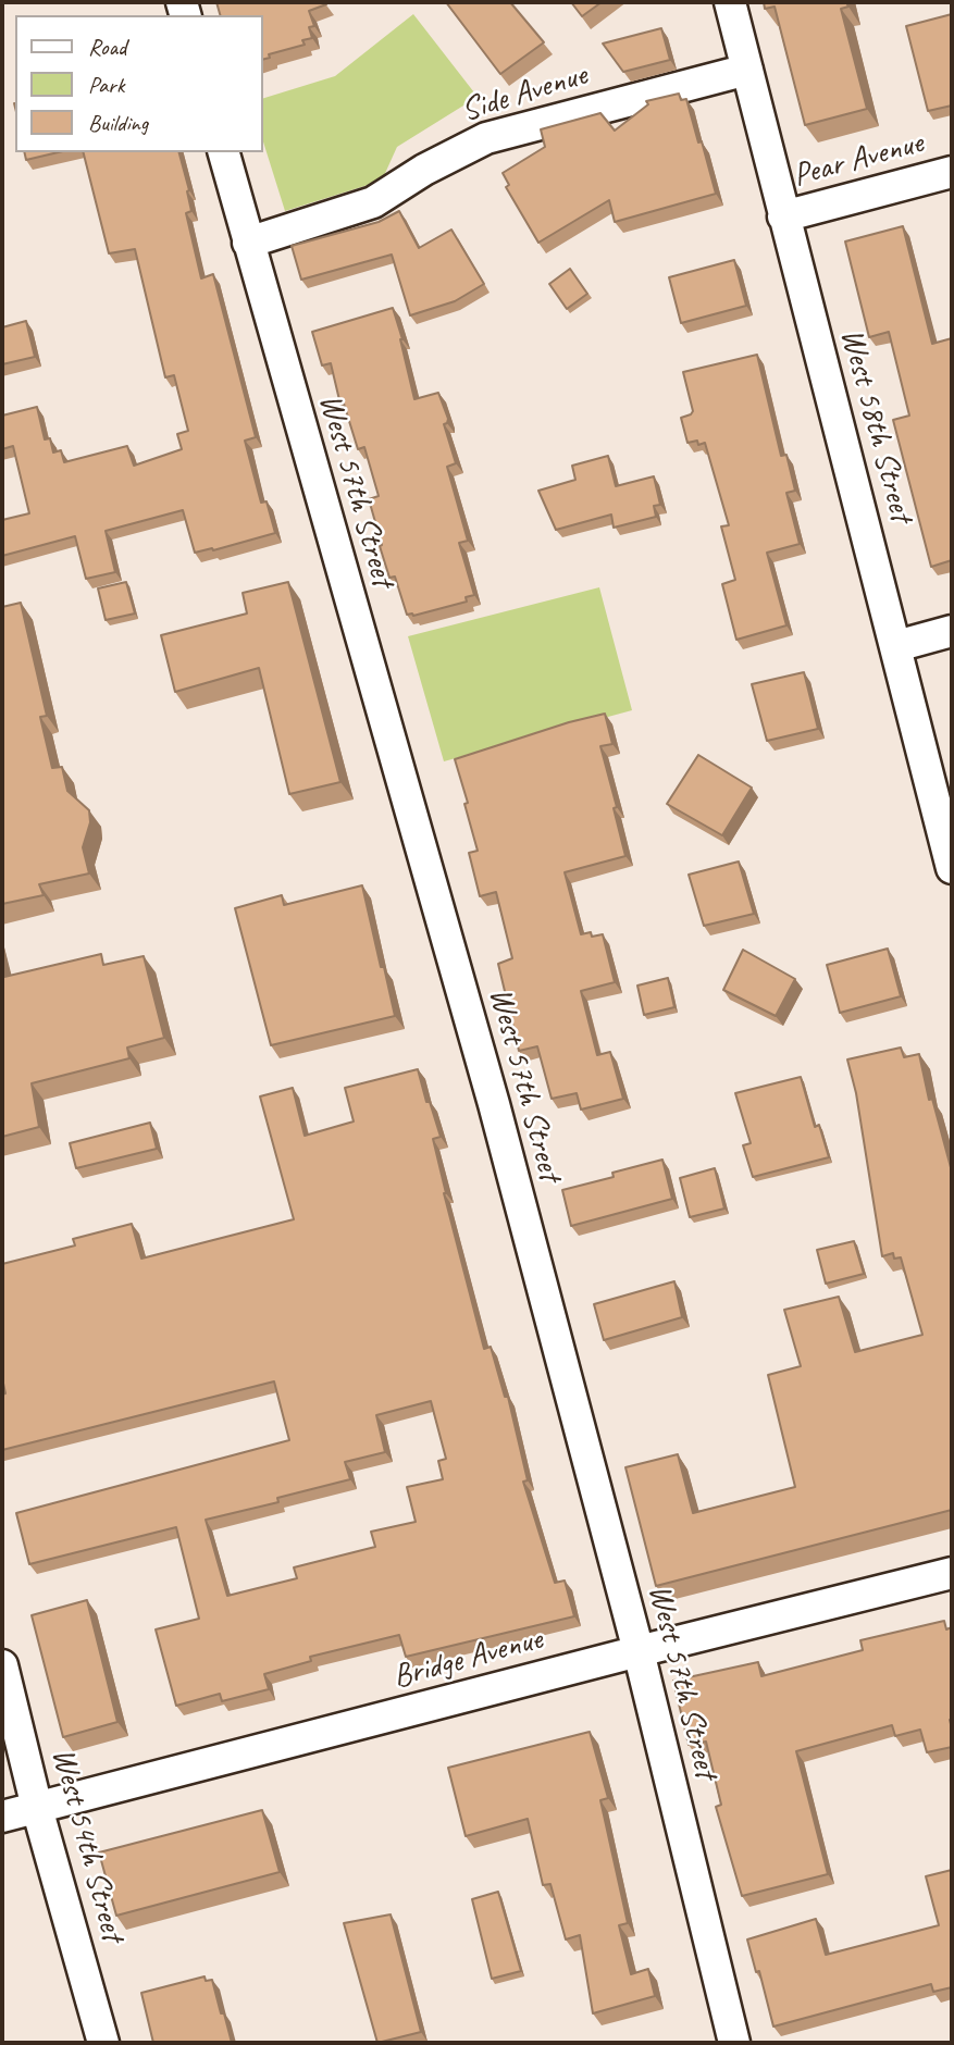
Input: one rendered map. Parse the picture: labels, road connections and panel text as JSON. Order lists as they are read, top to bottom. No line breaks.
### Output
{"streets":{"street":["Side Avenue","Pear Avenue","West 58th Street","West 57th Street","Bridge Avenue","West 54th Street"]},"crossings":[["Side Avenue","West 58th Street"],["Side Avenue","West 57th Street"],["Pear Avenue","West 58th Street"],["West 57th Street","Bridge Avenue"],["Bridge Avenue","West 54th Street"]],"legend":["Road","Park","Building"]}
